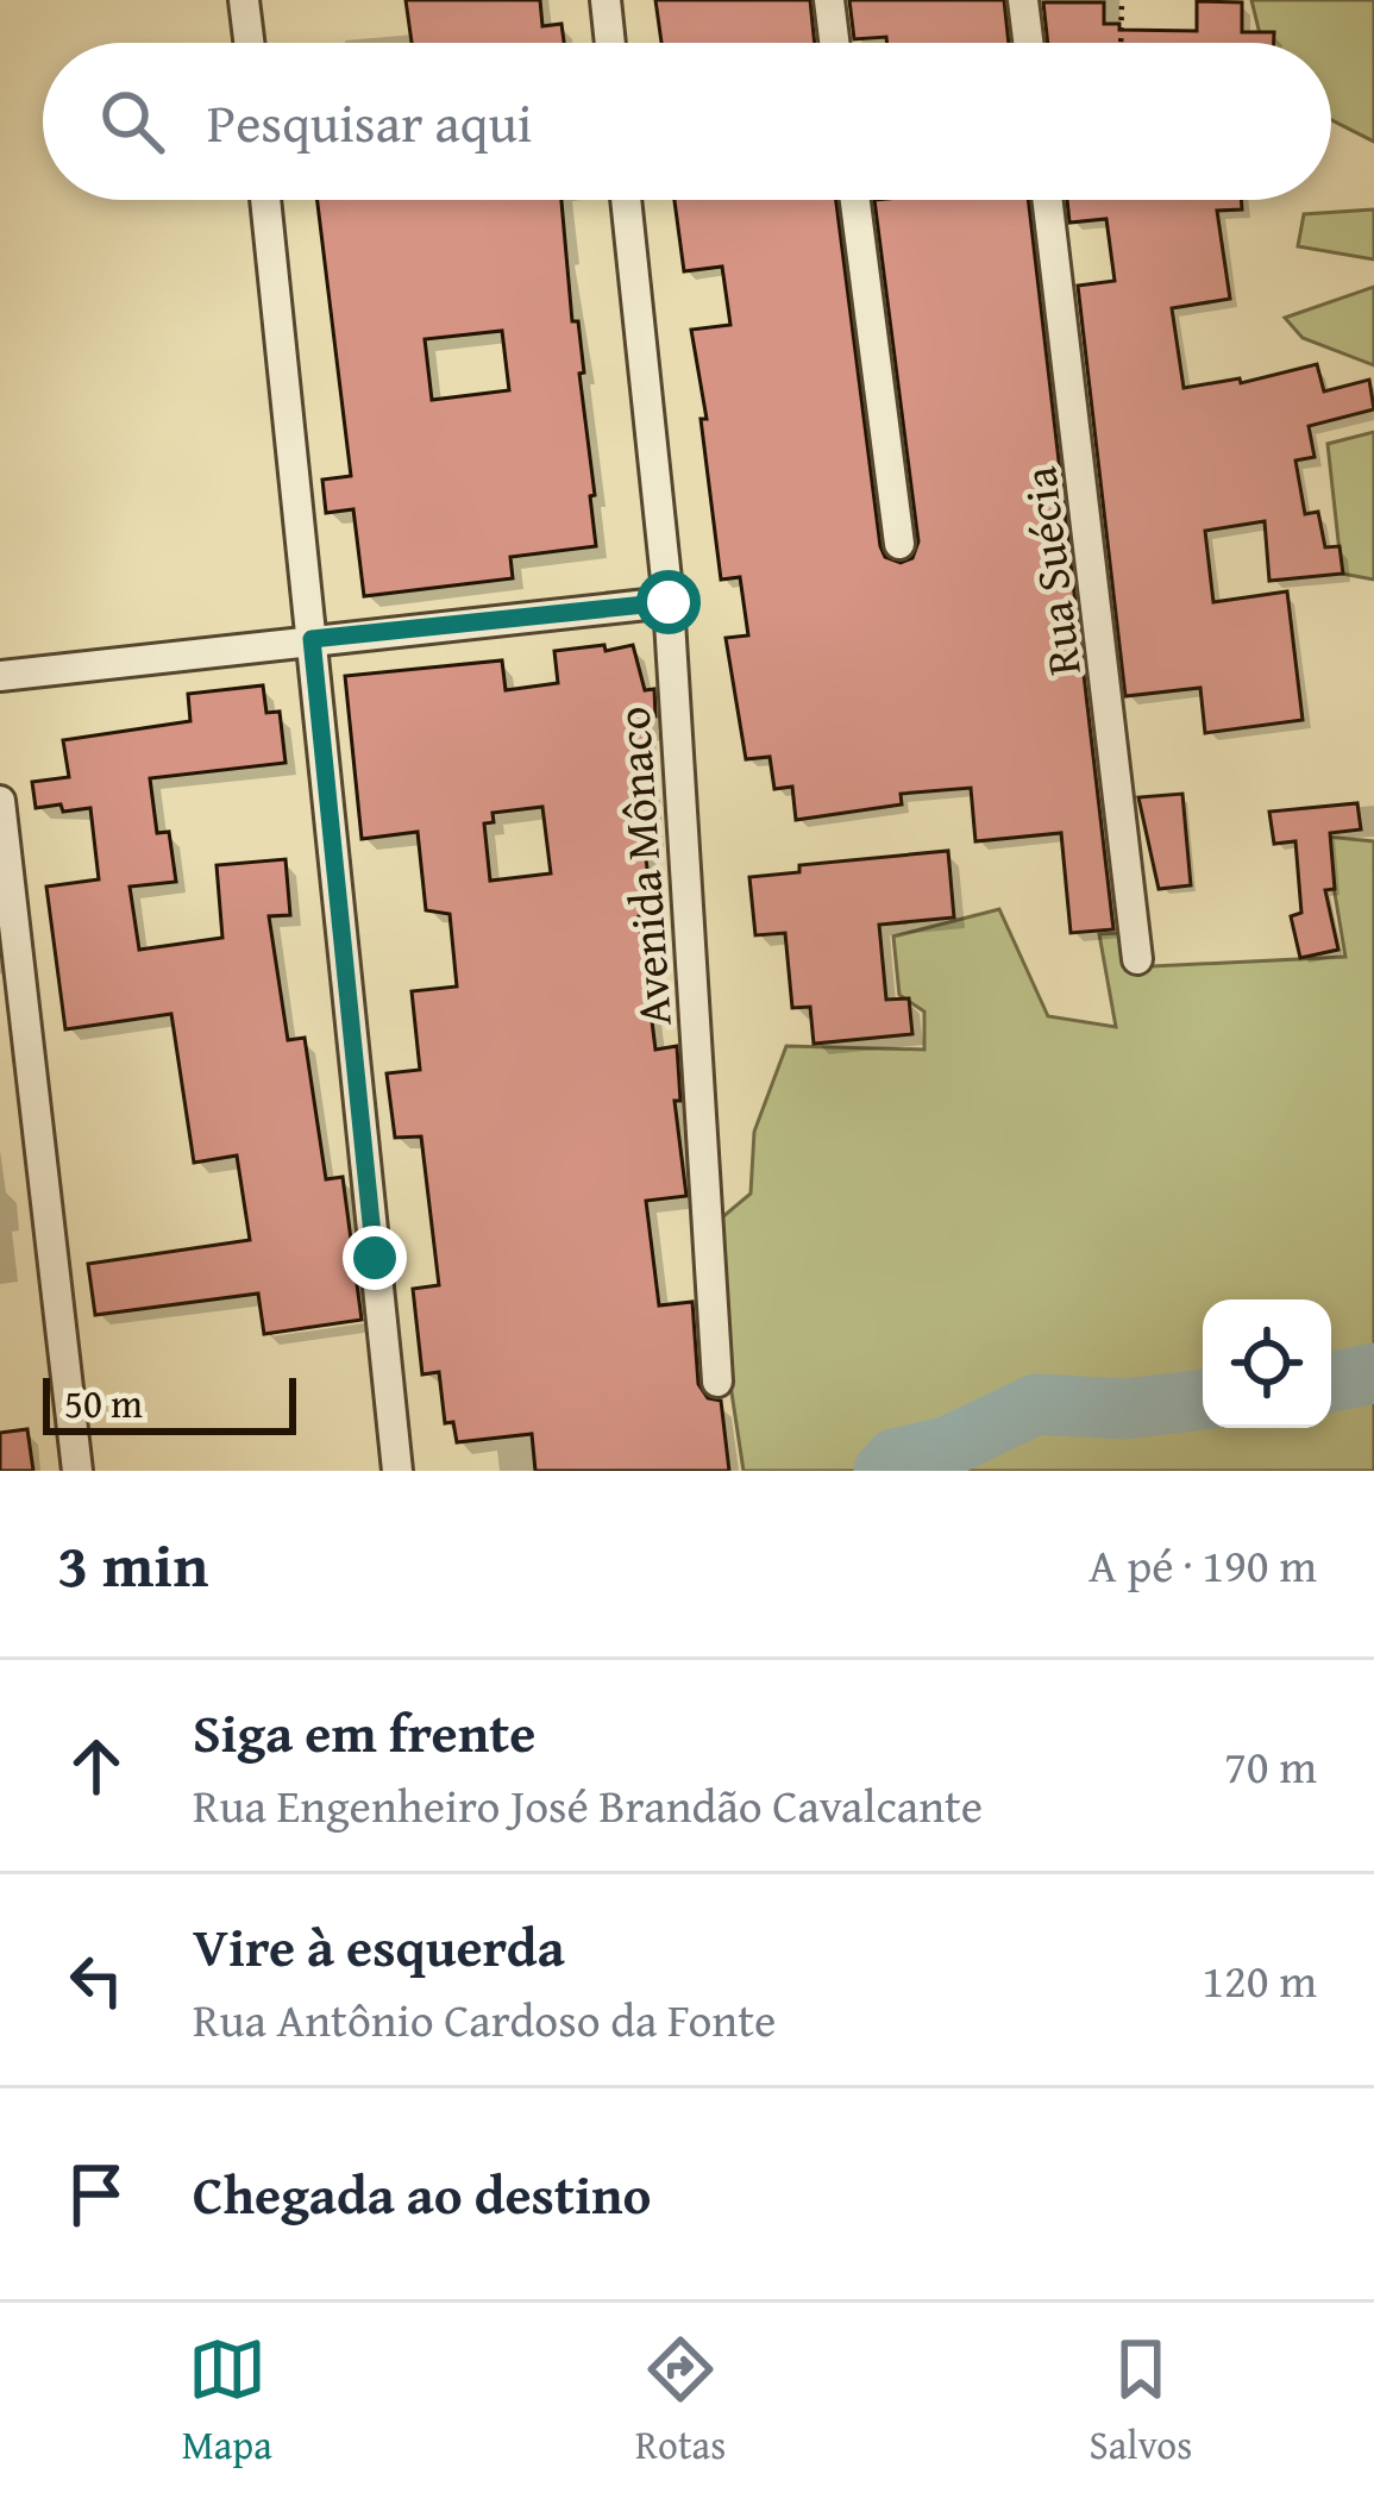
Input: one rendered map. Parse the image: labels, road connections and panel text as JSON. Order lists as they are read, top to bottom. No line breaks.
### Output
{"streets":{"street":["Rua Suécia","Avenida Mônaco"]},"scale_bar":"50 m","page":{"search":"Pesquisar aqui","scale":"50 m","heading":["3 min","A pé · 190 m"],"list":[["Siga em frente","Rua Engenheiro José Brandão Cavalcante","70 m"],["Vire à esquerda","Rua Antônio Cardoso da Fonte","120 m"],"Chegada ao destino"],"nav":["Mapa","Rotas","Salvos"]}}
